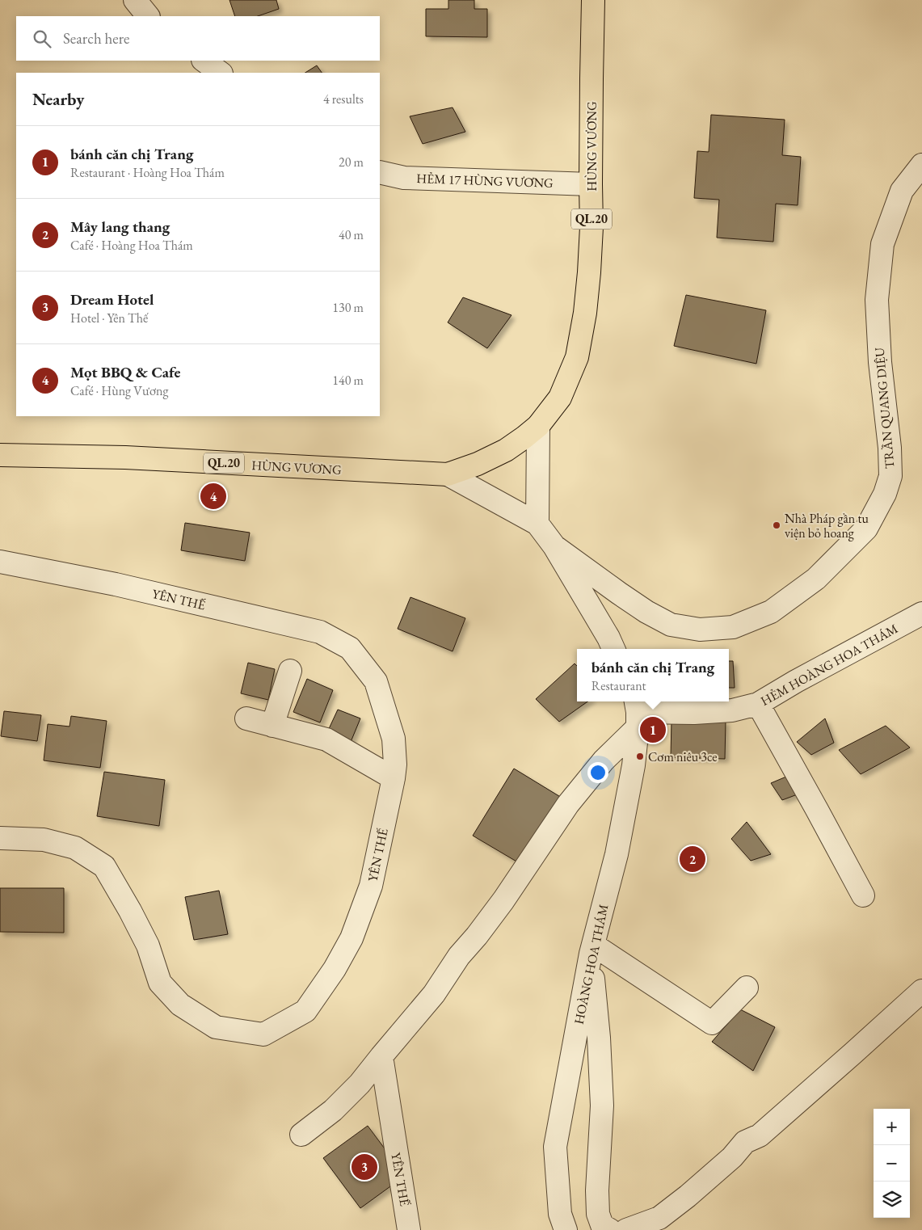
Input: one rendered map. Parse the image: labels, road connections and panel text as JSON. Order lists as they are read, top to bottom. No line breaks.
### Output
{"streets":{"highway":["HÙNG VƯƠNG","QL.20"],"street":["HẺM 17 HÙNG VƯƠNG","TRẦN QUANG DIỆU","YÊN THẾ","HẺM HOÀNG HOA THÁM","HOÀNG HOA THÁM"]},"crossings":[["HÙNG VƯƠNG","HẺM 17 HÙNG VƯƠNG"],["HẺM HOÀNG HOA THÁM","HOÀNG HOA THÁM"]],"places":["Nhà Pháp gần tu viện bỏ hoang","Cơm niêu 3ce"],"page":{"search":"Search here","heading":["Nearby","4 results"],"list":[{"mark":"1","name":"bánh căn chị Trang","note":"Restaurant · Hoàng Hoa Thám","value":"20 m"},{"mark":"2","name":"Mây lang thang","note":"Café · Hoàng Hoa Thám","value":"40 m"},{"mark":"3","name":"Dream Hotel","note":"Hotel · Yên Thế","value":"130 m"},{"mark":"4","name":"Mọt BBQ & Cafe","note":"Café · Hùng Vương","value":"140 m"}],"pins":["4","1","2","3"],"popup":["bánh căn chị Trang","Restaurant"],"map_buttons":["+","−"]}}
